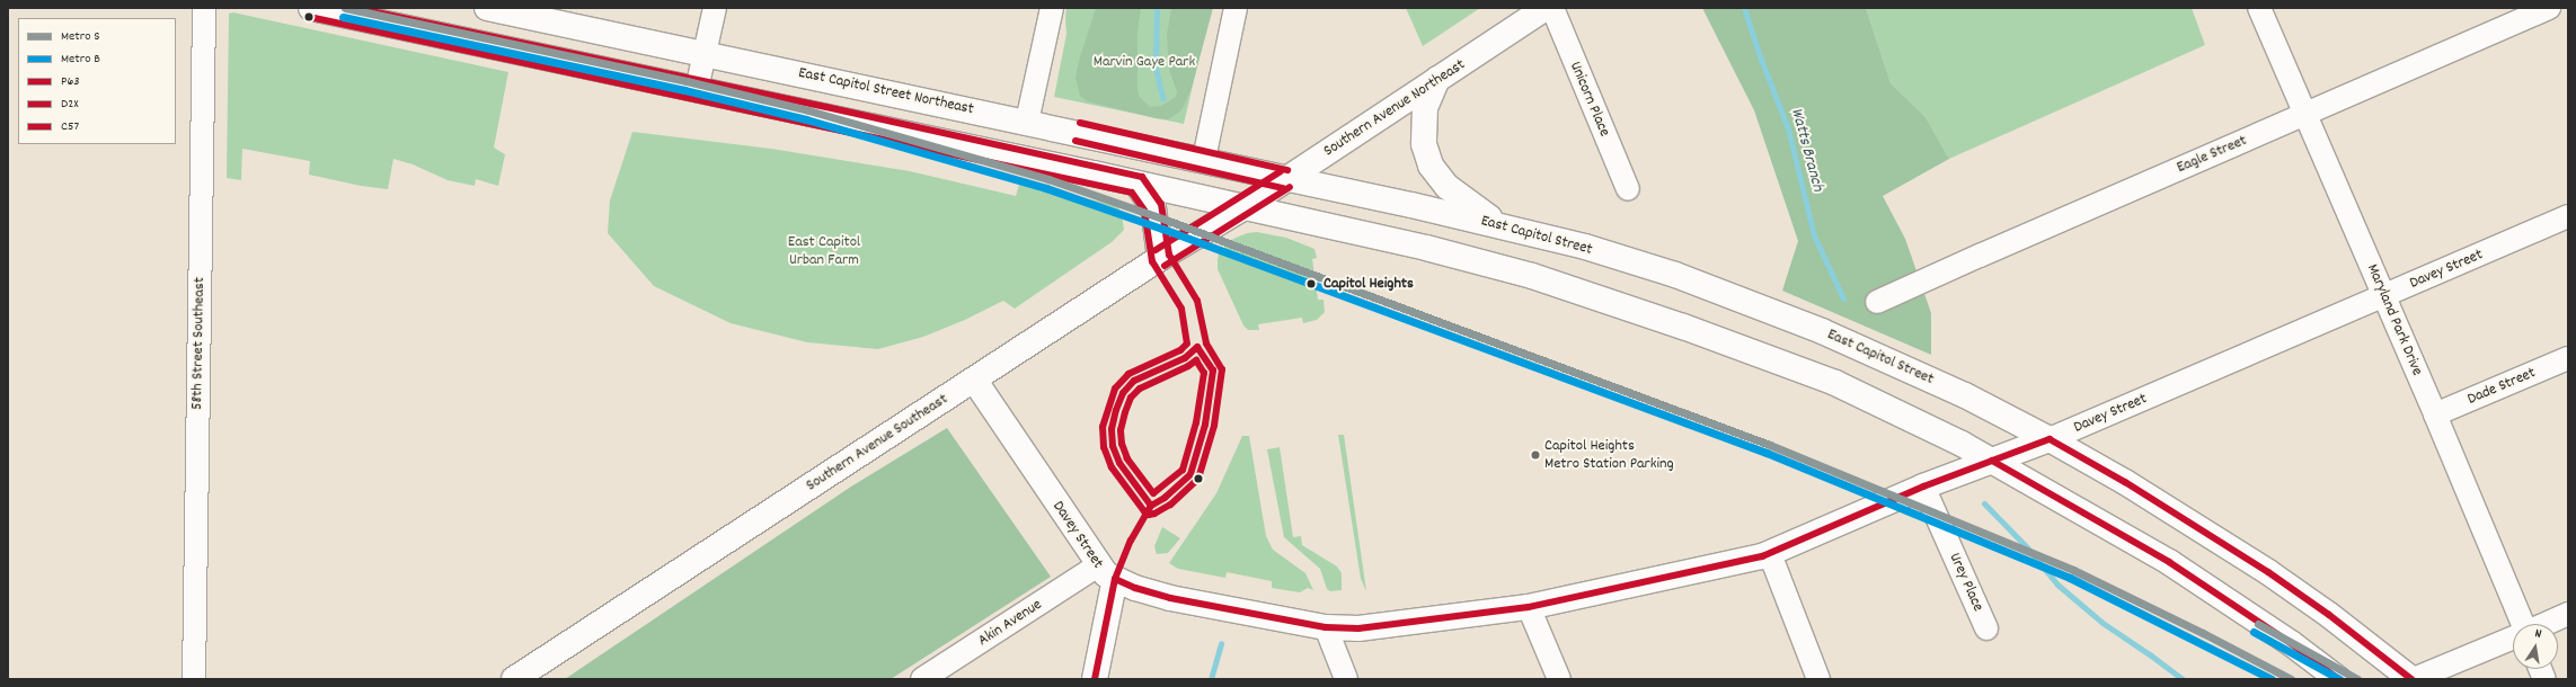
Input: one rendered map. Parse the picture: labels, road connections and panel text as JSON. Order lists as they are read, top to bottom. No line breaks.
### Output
{"streets":{"main road":["East Capitol Street Northeast","Southern Avenue Northeast","East Capitol Street","Davey Street","Southern Avenue Southeast"],"street":["Unicorn Place","Eagle Street","Maryland Park Drive","58th Street Southeast","Dade Street","Urey Place","Akin Avenue"]},"crossings":[["East Capitol Street Northeast","Southern Avenue Northeast"],["East Capitol Street Northeast","East Capitol Street"],["Southern Avenue Northeast","East Capitol Street"],["Southern Avenue Northeast","Southern Avenue Southeast"],["Eagle Street","Maryland Park Drive"],["East Capitol Street","Davey Street"],["Davey Street","Maryland Park Drive"],["Davey Street","Southern Avenue Southeast"],["Davey Street","Urey Place"],["Davey Street","Akin Avenue"],["Maryland Park Drive","Dade Street"]],"water":["Watts Branch"],"parks":["Marvin Gaye Park","East Capitol Urban Farm"],"places":["Capitol Heights","Capitol Heights Metro Station Parking"],"lines":["metro line S","transit line C57","metro line B","transit line D2X","transit line P63"],"legend":["Metro S","Metro B","P63","D2X","C57"],"north":"top"}
